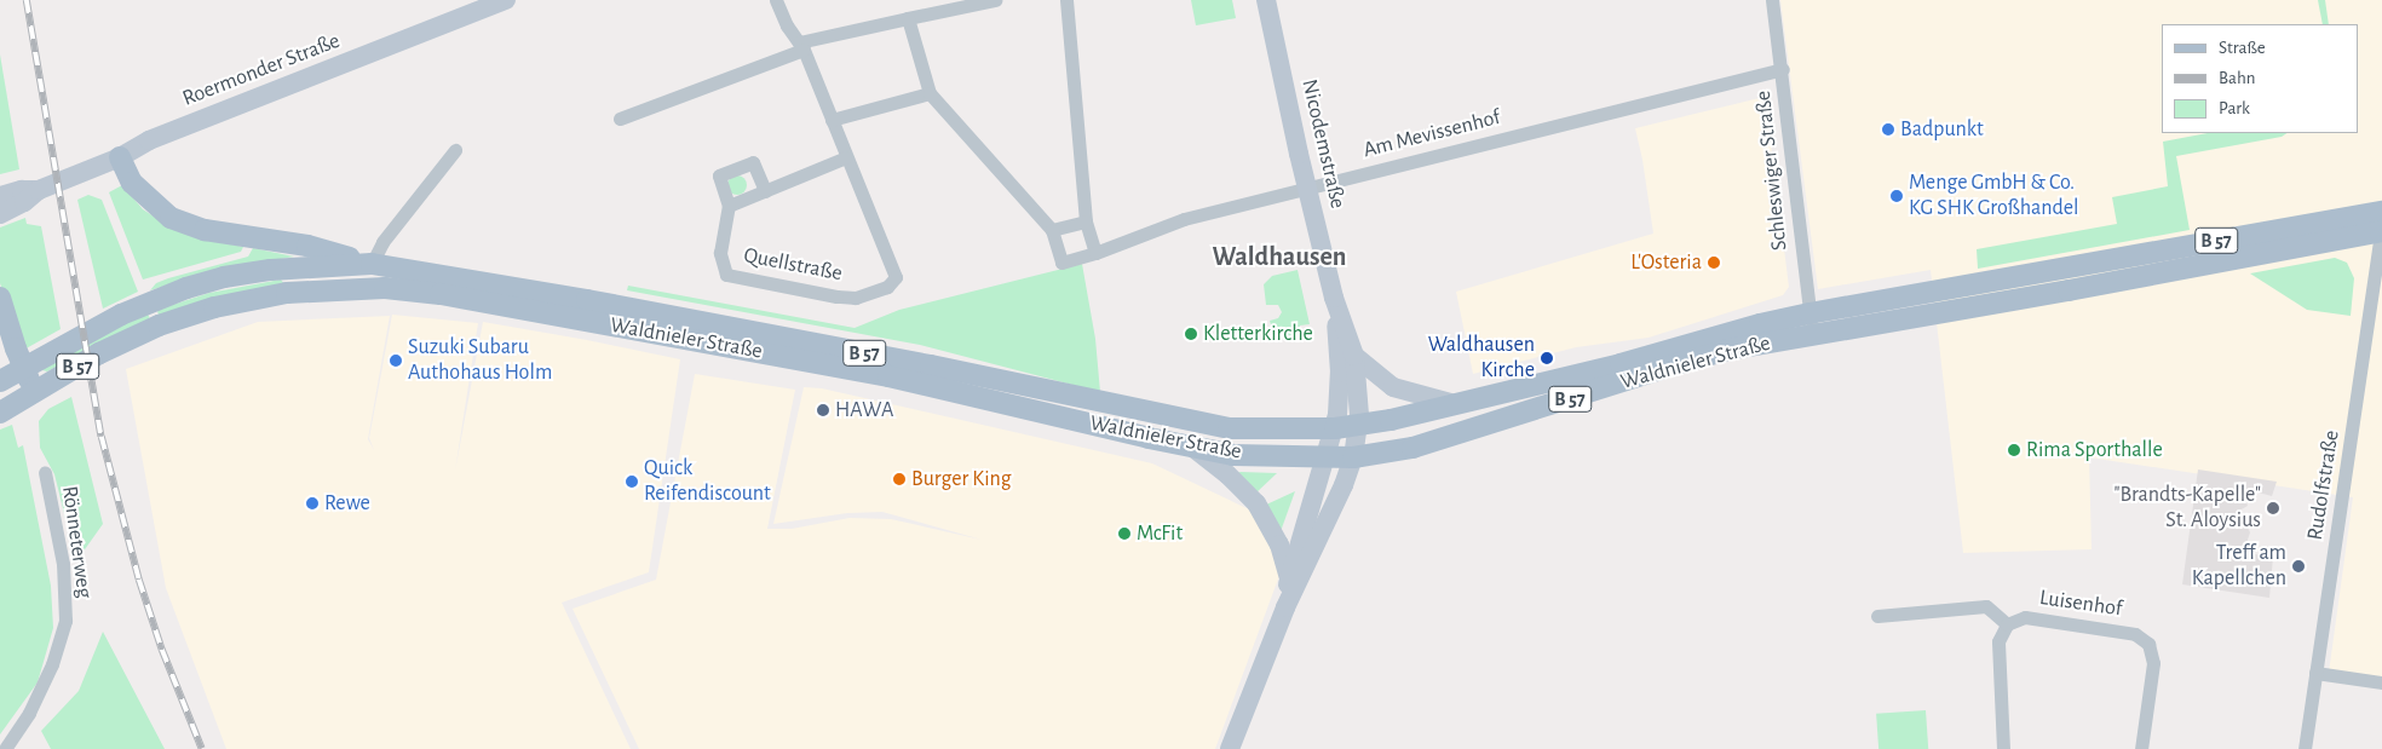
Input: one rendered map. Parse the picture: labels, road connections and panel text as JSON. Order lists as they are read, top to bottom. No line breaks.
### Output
{"streets":{"main road":["Roermonder Straße","Nicodemstraße","B 57","Waldnieler Straße"],"street":["Am Mevissenhof","Schleswiger Straße","Quellstraße","Rudolfstraße","Rönneterweg","Luisenhof"]},"crossings":[["Am Mevissenhof","Nicodemstraße"],["Am Mevissenhof","Schleswiger Straße"],["Nicodemstraße","Waldnieler Straße"],["Schleswiger Straße","Waldnieler Straße"],["Waldnieler Straße","Rudolfstraße"]],"districts":["Waldhausen"],"places":["Badpunkt","Menge GmbH & Co. KG SHK Großhandel","L'Osteria","Kletterkirche","Waldhausen Kirche","Suzuki Subaru Authohaus Holm","HAWA","Rima Sporthalle","Burger King","Quick Reifendiscount","Rewe","\"Brandts-Kapelle\" St. Aloysius","McFit","Treff am Kapellchen"],"legend":["Straße","Bahn","Park"]}
